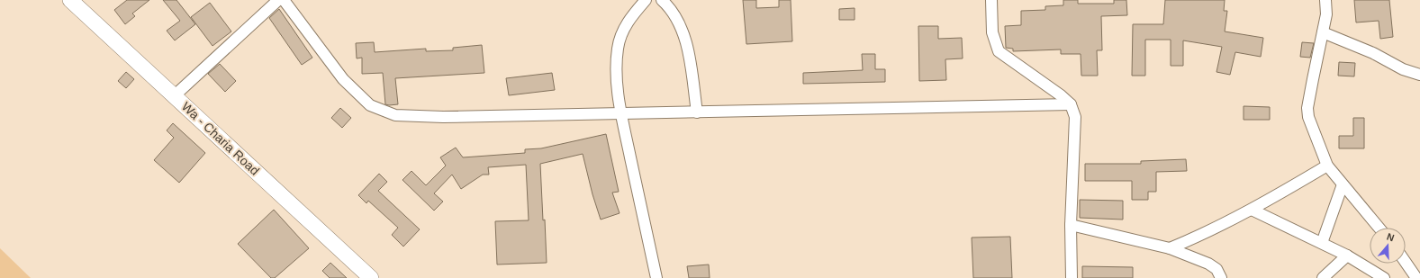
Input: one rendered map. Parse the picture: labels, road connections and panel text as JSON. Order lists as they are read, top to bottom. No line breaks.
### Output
{"streets":{"street":["Wa - Charia Road"]},"north":"top"}
